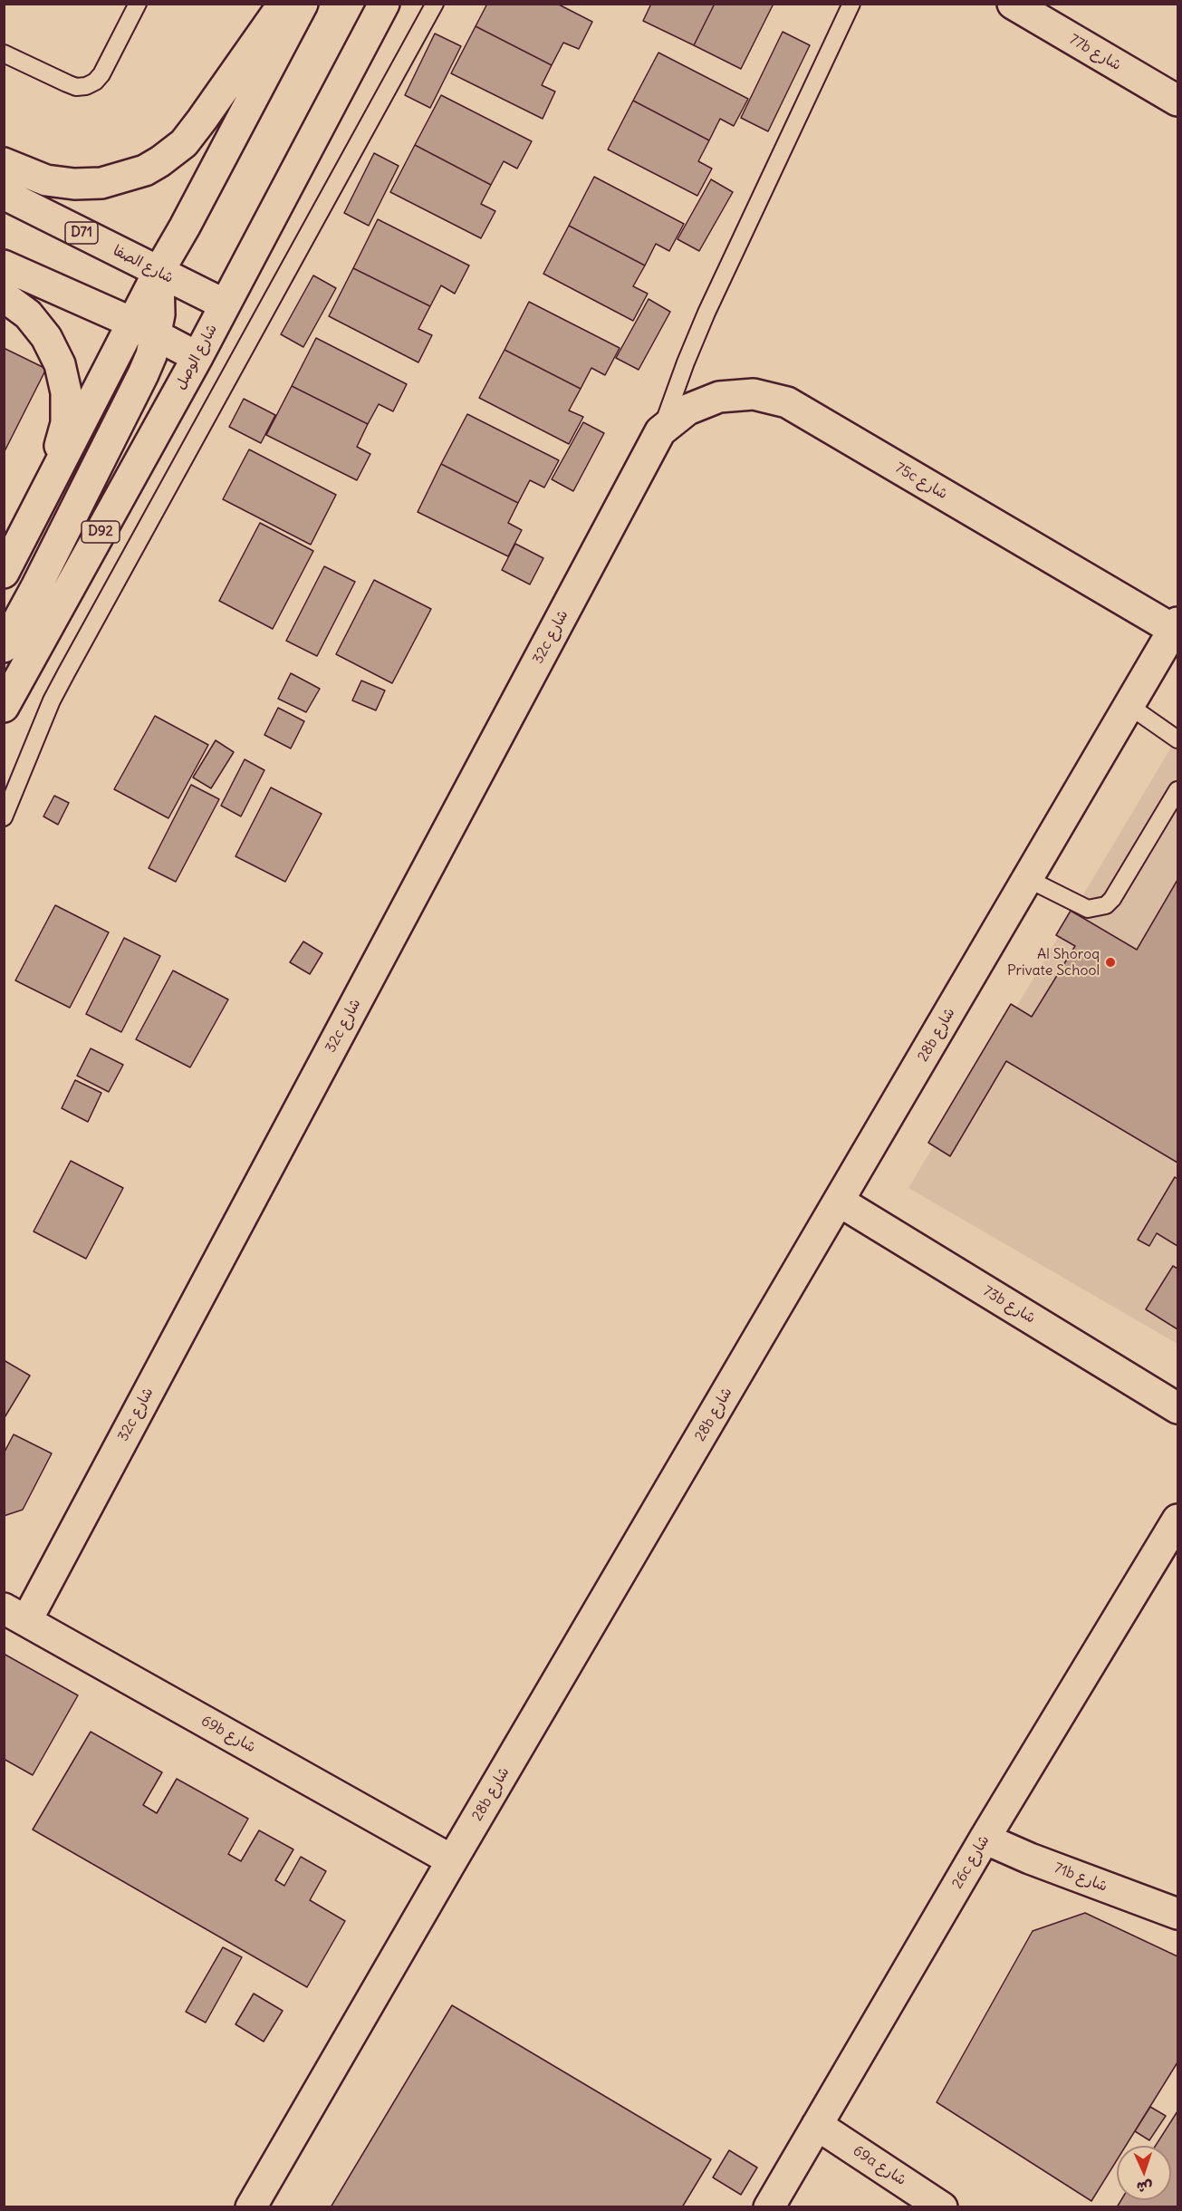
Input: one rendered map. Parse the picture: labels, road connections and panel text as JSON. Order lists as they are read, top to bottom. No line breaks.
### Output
{"streets":{"street":["77b شارع","D71","شارع الصفا","شارع الوصل","75c شارع","D92","32c شارع","28b شارع","73b شارع","69b شارع","26c شارع","71b شارع","69a شارع"]},"crossings":[["شارع الصفا","شارع الوصل"],["75c شارع","32c شارع"],["75c شارع","28b شارع"],["32c شارع","69b شارع"],["28b شارع","73b شارع"],["28b شارع","69b شارع"],["26c شارع","71b شارع"],["26c شارع","69a شارع"]],"places":["Al Shoroq Private School"],"north":"bottom"}
